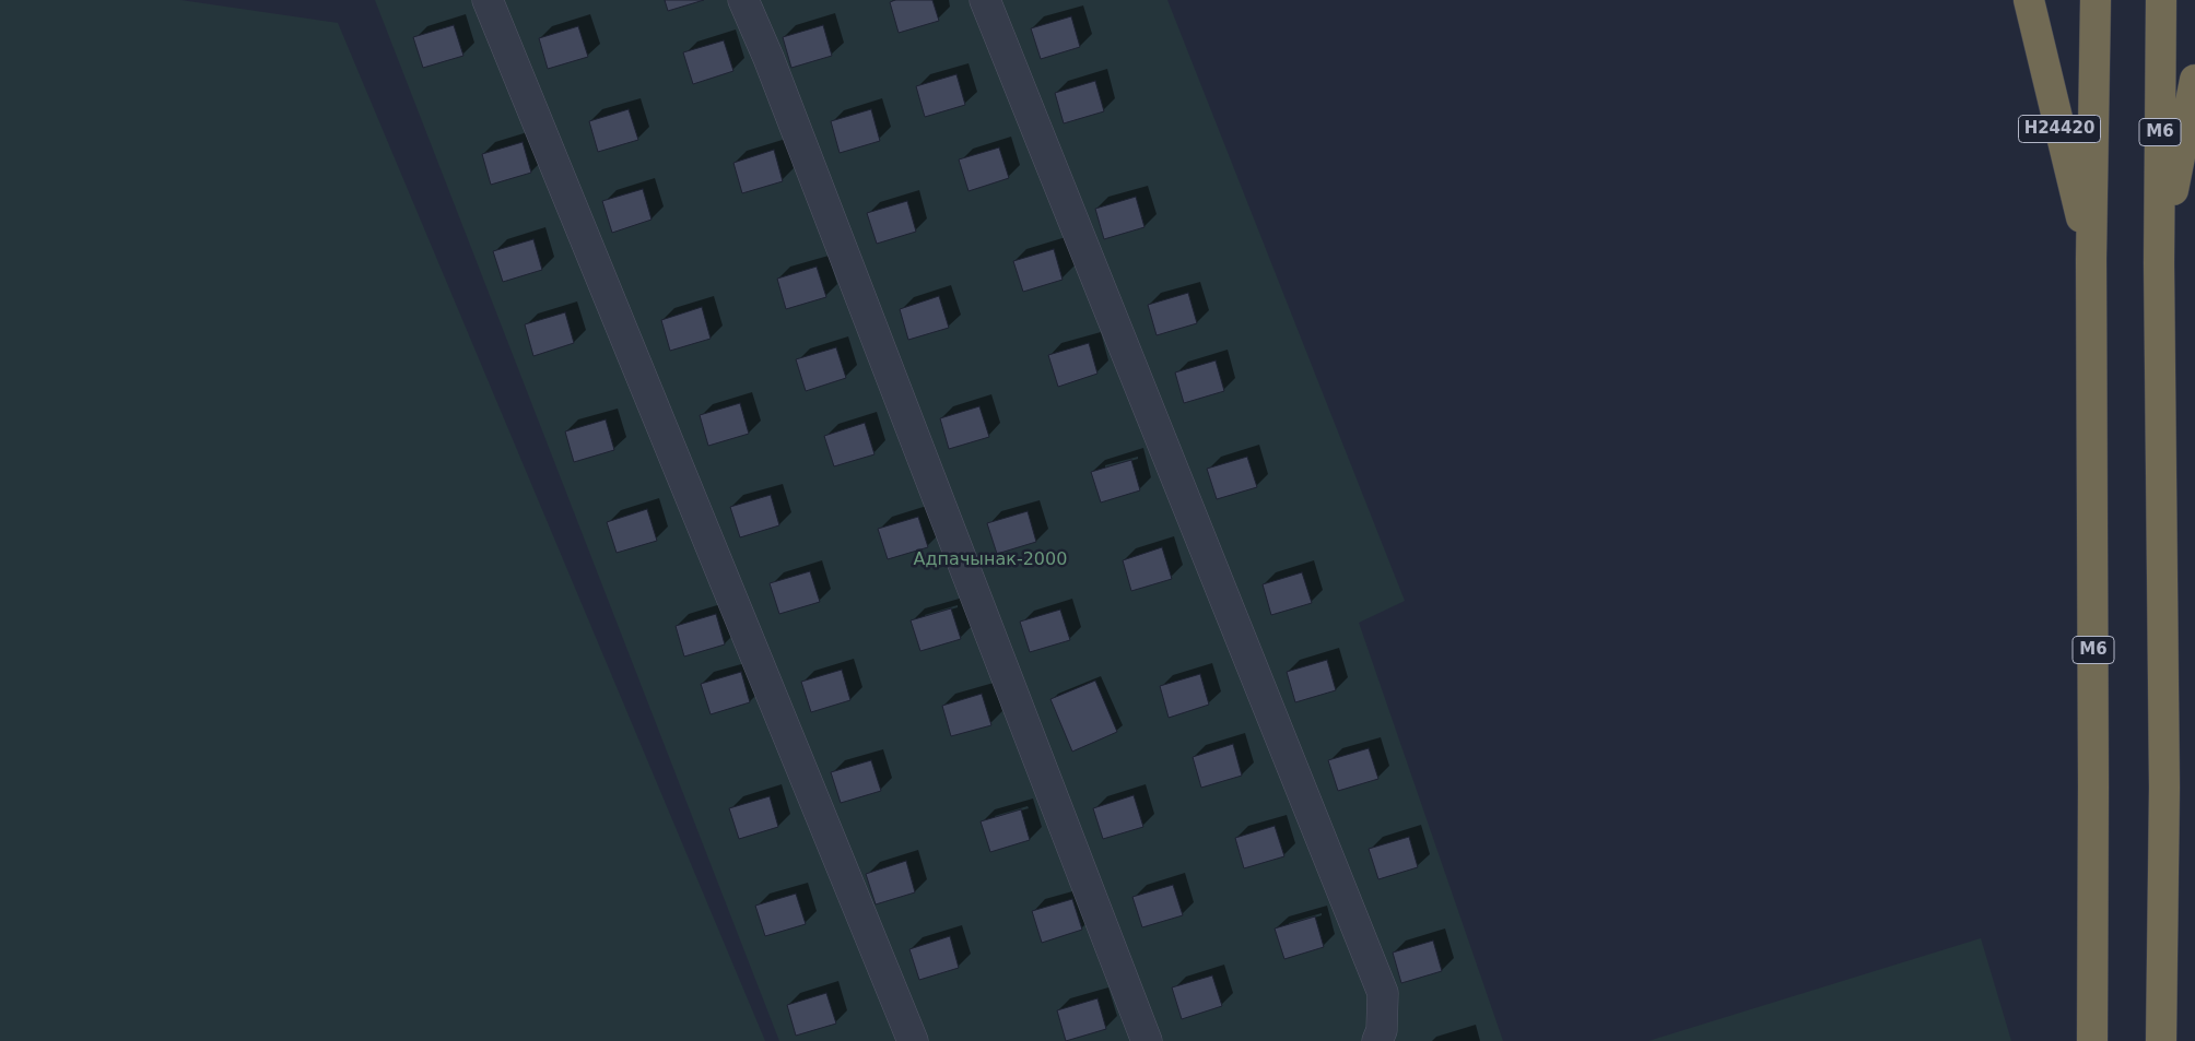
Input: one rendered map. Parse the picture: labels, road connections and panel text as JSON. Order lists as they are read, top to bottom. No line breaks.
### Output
{"streets":{"highway":["Н24420","М6"]},"crossings":[["Н24420","М6"]],"parks":["Адпачынак-2000"]}
